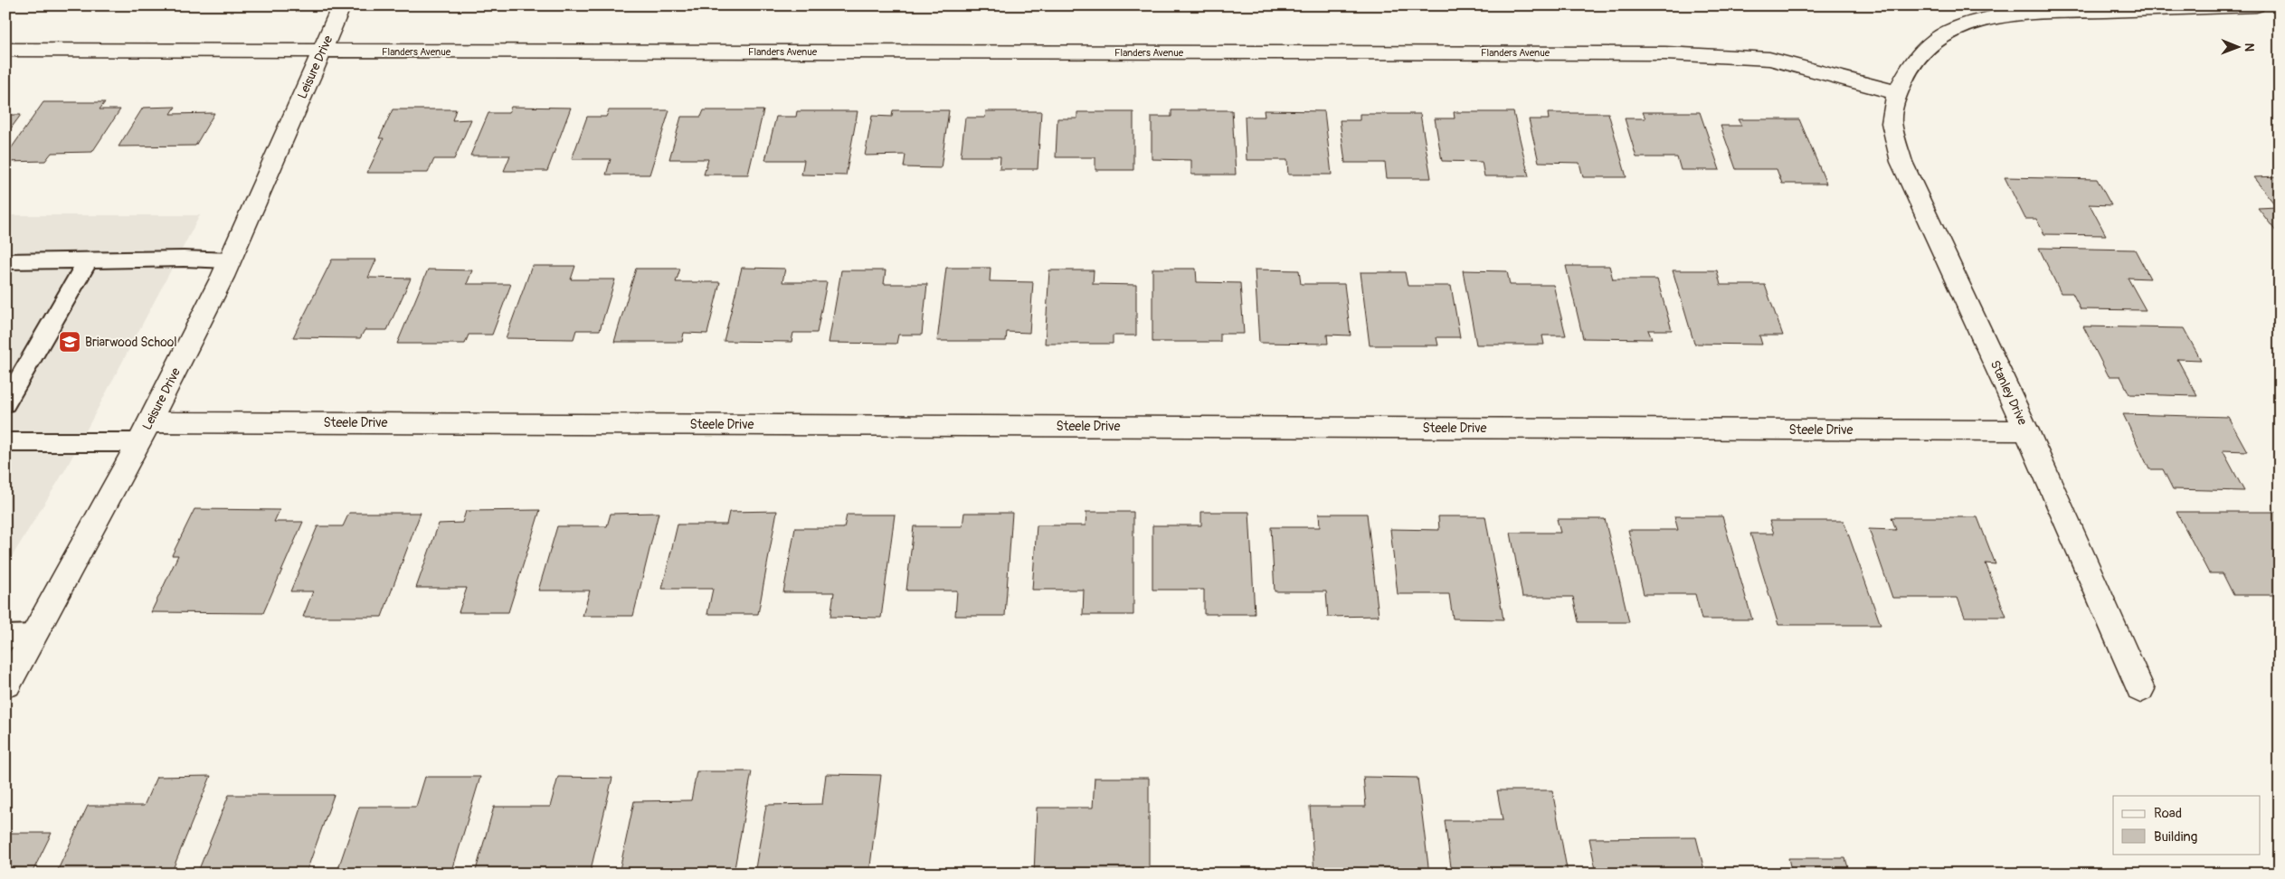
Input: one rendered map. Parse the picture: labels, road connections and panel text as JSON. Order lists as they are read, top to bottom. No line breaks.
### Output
{"streets":{"street":["Flanders Avenue","Leisure Drive","Stanley Drive","Steele Drive"]},"crossings":[["Flanders Avenue","Leisure Drive"],["Flanders Avenue","Stanley Drive"],["Leisure Drive","Steele Drive"],["Stanley Drive","Steele Drive"]],"places":{"school or university":["Briarwood School"]},"legend":["Road","Building"],"north":"right"}
